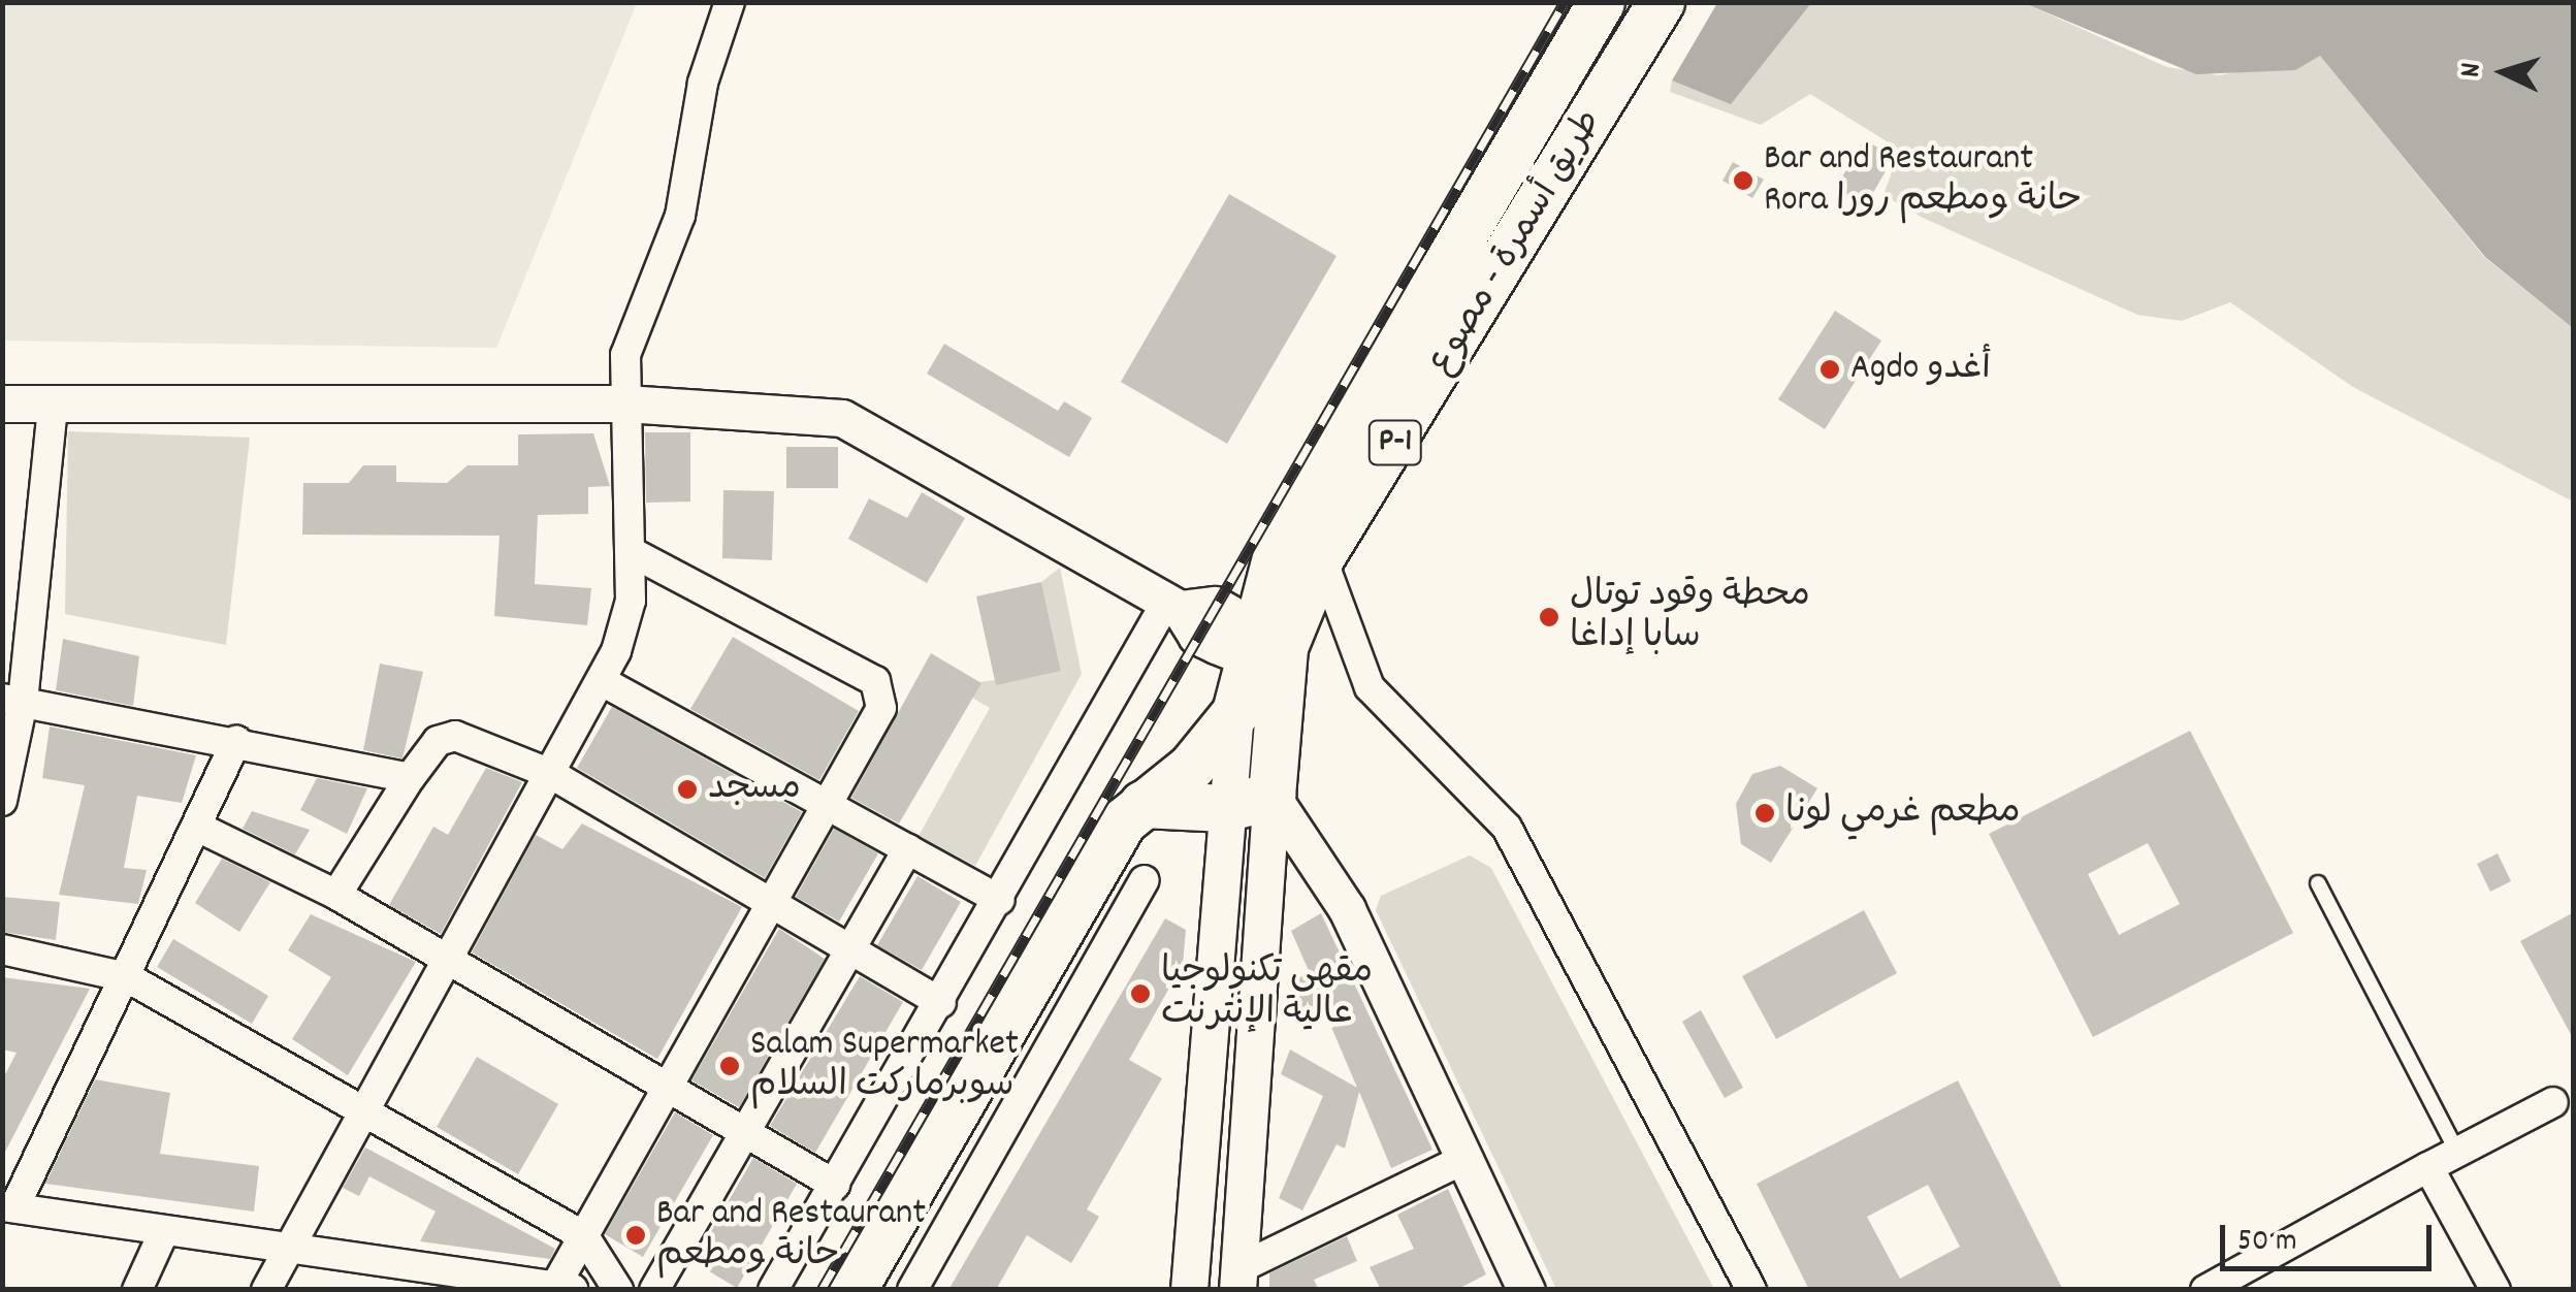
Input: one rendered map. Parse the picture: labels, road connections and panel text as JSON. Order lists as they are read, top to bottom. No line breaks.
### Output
{"streets":{"highway":["طريق أسمرة - مصوع","P-1"]},"crossings":[["طريق أسمرة - مصوع","P-1"]],"places":["Bar and Restaurant Rora حانة ومطعم رورا","Agdo أغدو","محطة وقود توتال سابا إداغا","مسجد","مطعم غرمي لونا","مقهى تكنولوجيا عالية الإنترنت","Salam Supermarket سوبرماركت السلام","Bar and Restaurant حانة ومطعم"],"scale_bar":"50 m","north":"left"}
